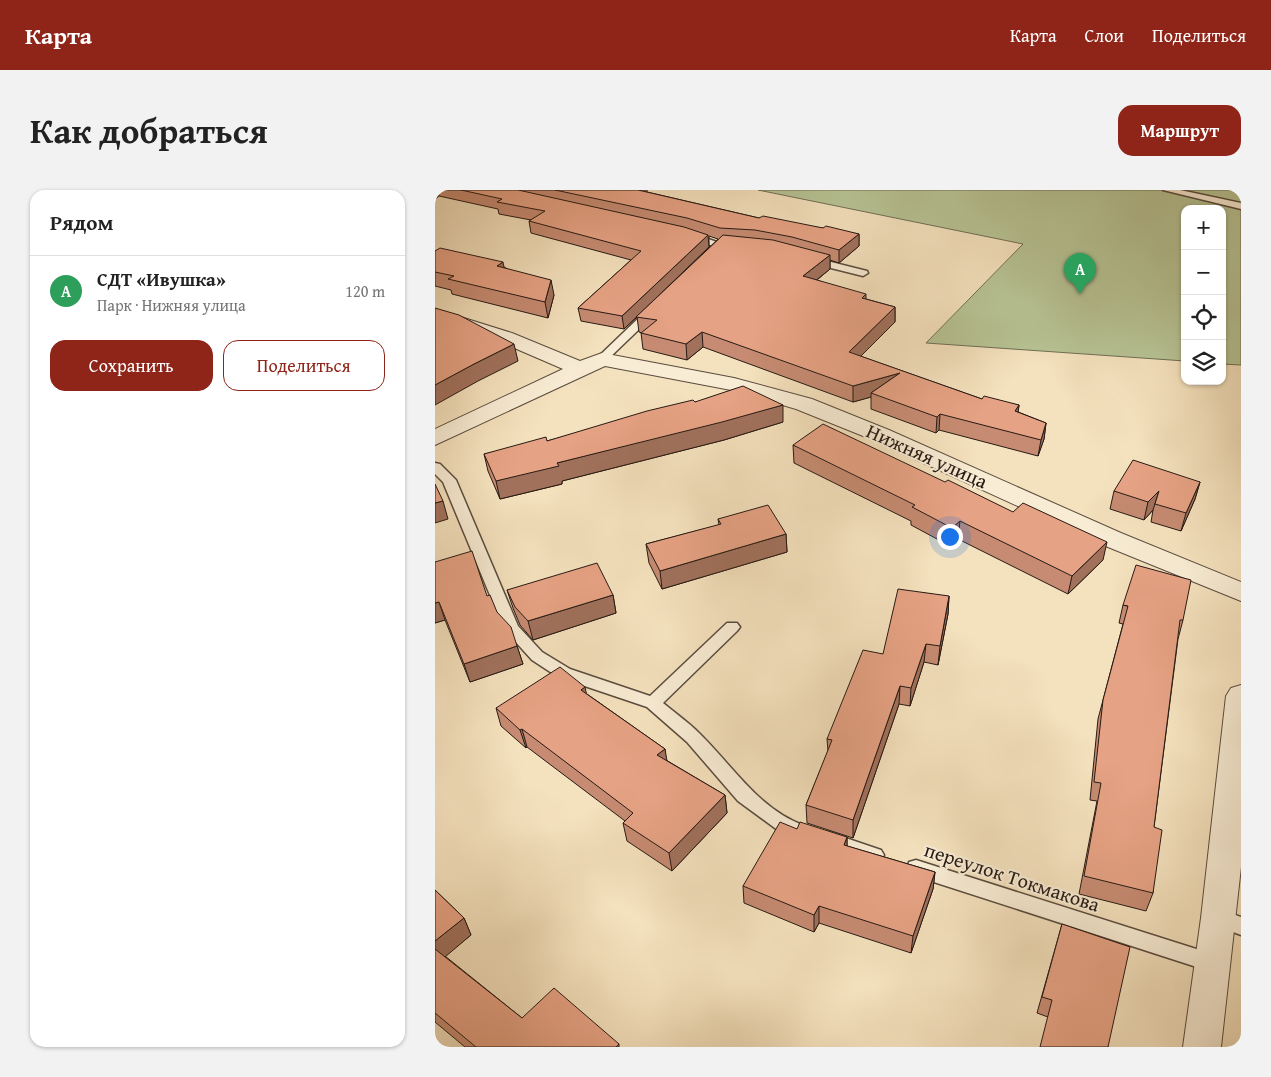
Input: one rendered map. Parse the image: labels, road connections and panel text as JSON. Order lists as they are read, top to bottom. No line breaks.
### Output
{"streets":{"street":["Нижняя улица"],"lane":["переулок Токмакова"]},"page":{"header":"Карта","nav":["Карта","Слои","Поделиться"],"title":"Как добраться","buttons":["Маршрут",["Сохранить","Поделиться"]],"heading":"Рядом","map_buttons":["+","−"],"pins":"A","list":[{"mark":"A","name":"СДТ «Ивушка»","note":"Парк · Нижняя улица","value":"120 m"}]}}
